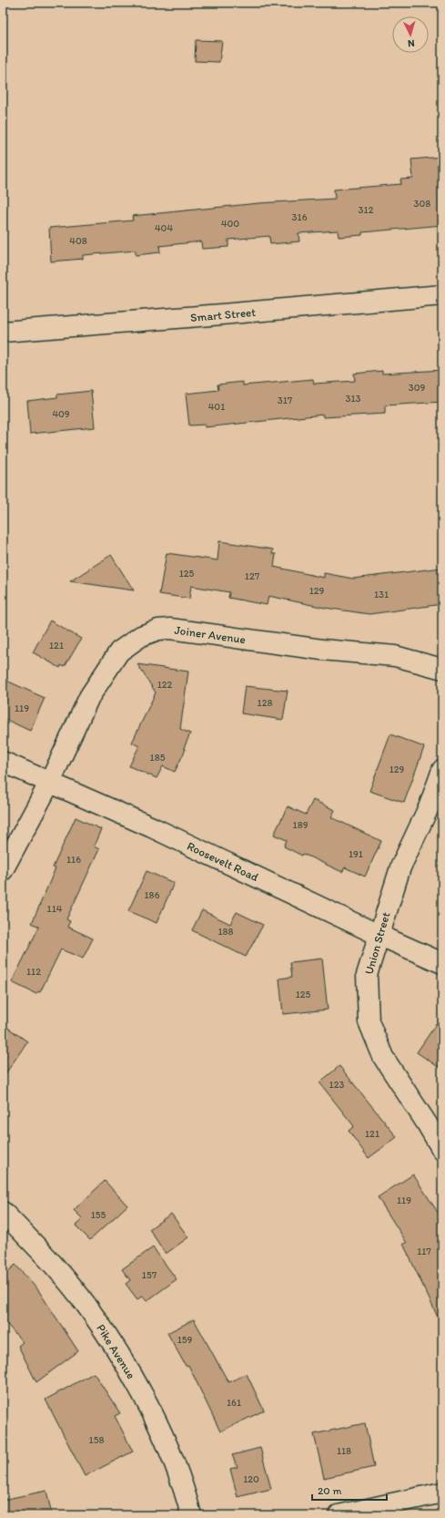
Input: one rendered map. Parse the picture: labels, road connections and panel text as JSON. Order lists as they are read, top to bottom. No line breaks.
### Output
{"streets":{"street":["Smart Street","Joiner Avenue","Roosevelt Road","Union Street","Pike Avenue"]},"crossings":[["Joiner Avenue","Roosevelt Road"],["Roosevelt Road","Union Street"]],"house_numbers":["308","312","316","400","404","408","309","313","317","401","409","125","127","129","131","121","122","128","119","185","129","189","191","116","186","114","188","112","125","123","121","119","155","117","157","159","161","158","118","120"],"scale_bar":"20 m","north":"bottom"}
